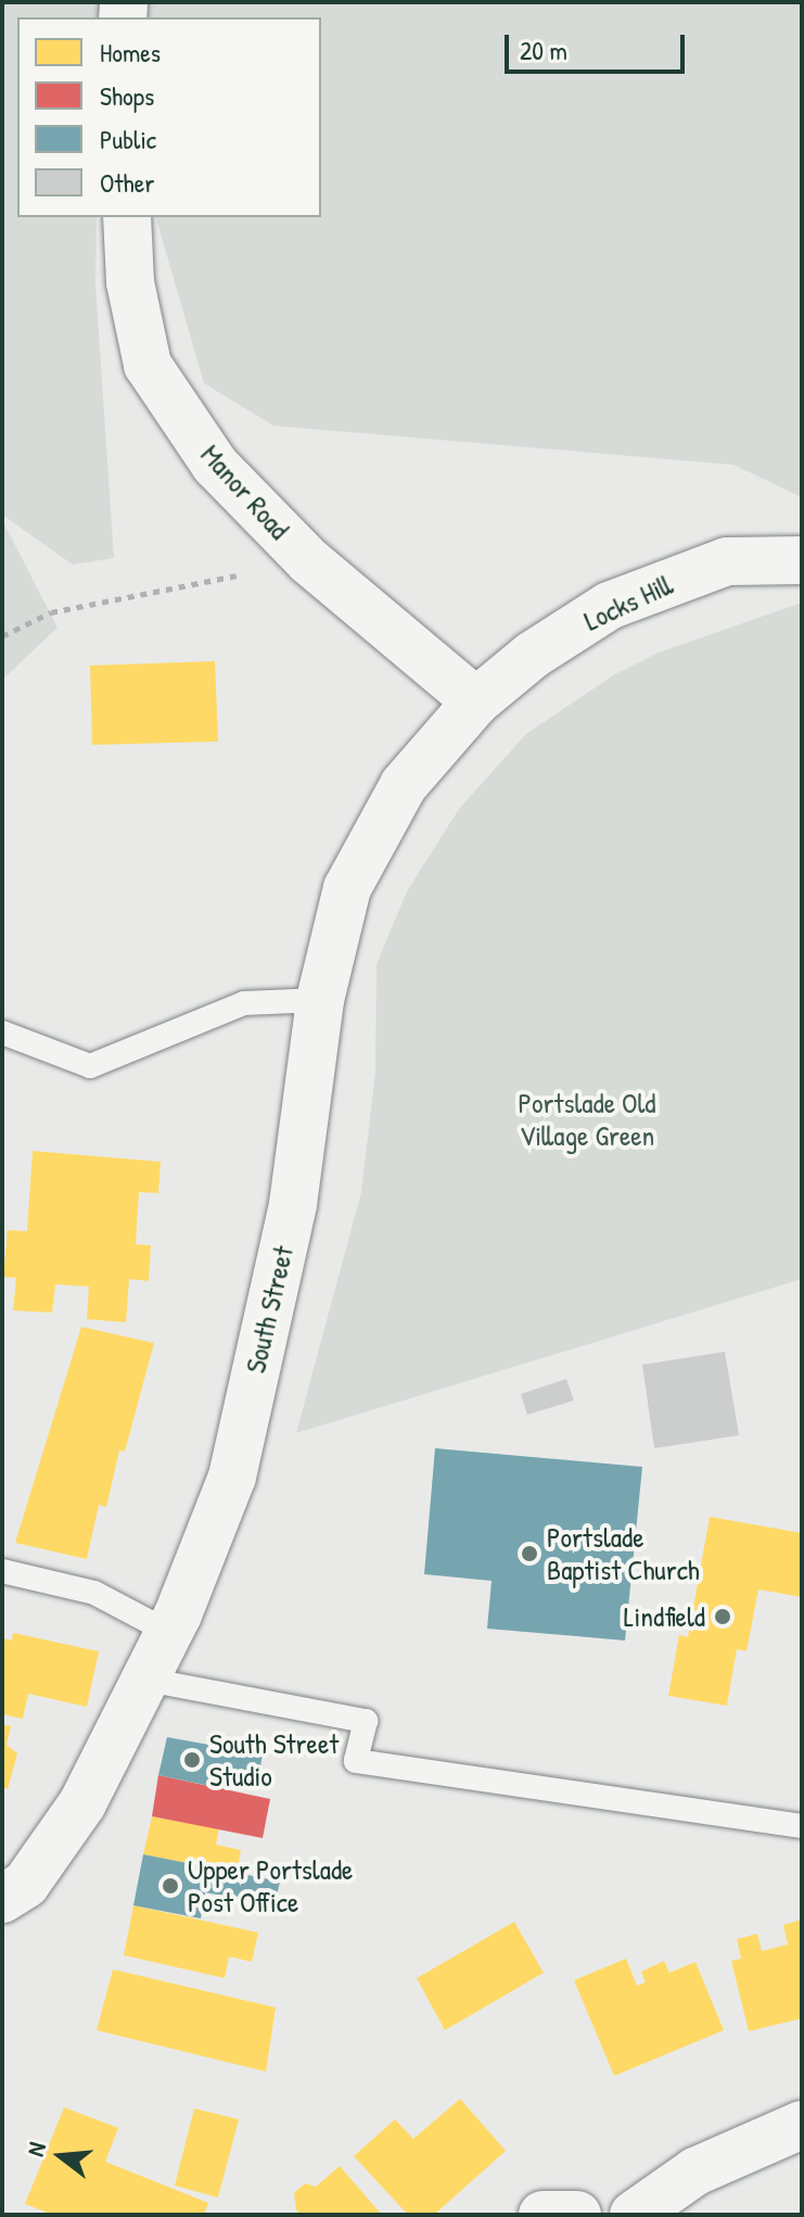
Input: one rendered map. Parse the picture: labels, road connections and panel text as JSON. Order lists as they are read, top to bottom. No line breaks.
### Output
{"streets":{"street":["Manor Road","Locks Hill","South Street"]},"crossings":[["Manor Road","Locks Hill"],["Manor Road","South Street"],["Locks Hill","South Street"]],"parks":["Portslade Old Village Green"],"places":["Portslade Baptist Church","Lindfield","South Street Studio","Upper Portslade Post Office"],"legend":["Homes","Shops","Public","Other"],"scale_bar":"20 m","north":"left"}
